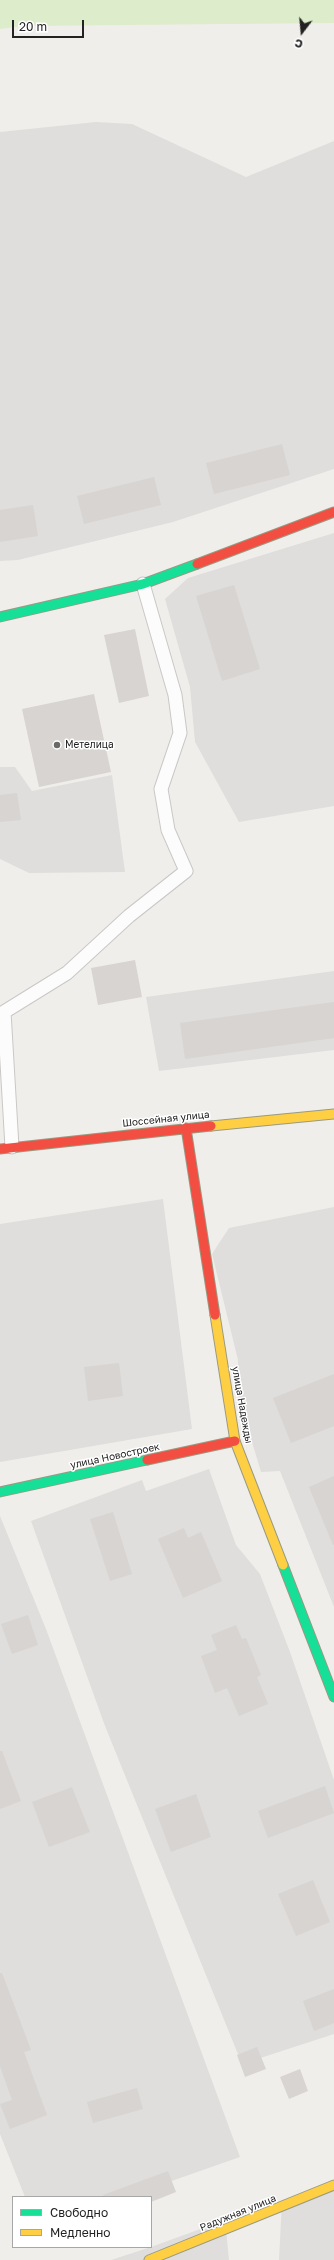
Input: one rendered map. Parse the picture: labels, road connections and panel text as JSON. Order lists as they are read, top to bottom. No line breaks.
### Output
{"streets":{"street":["Шоссейная улица","улица Надежды","улица Новостроек","Радужная улица"]},"crossings":[["Шоссейная улица","улица Надежды"],["улица Надежды","улица Новостроек"]],"places":["Метелица"],"legend":["Свободно","Медленно"],"scale_bar":"20 m","north":"bottom"}
